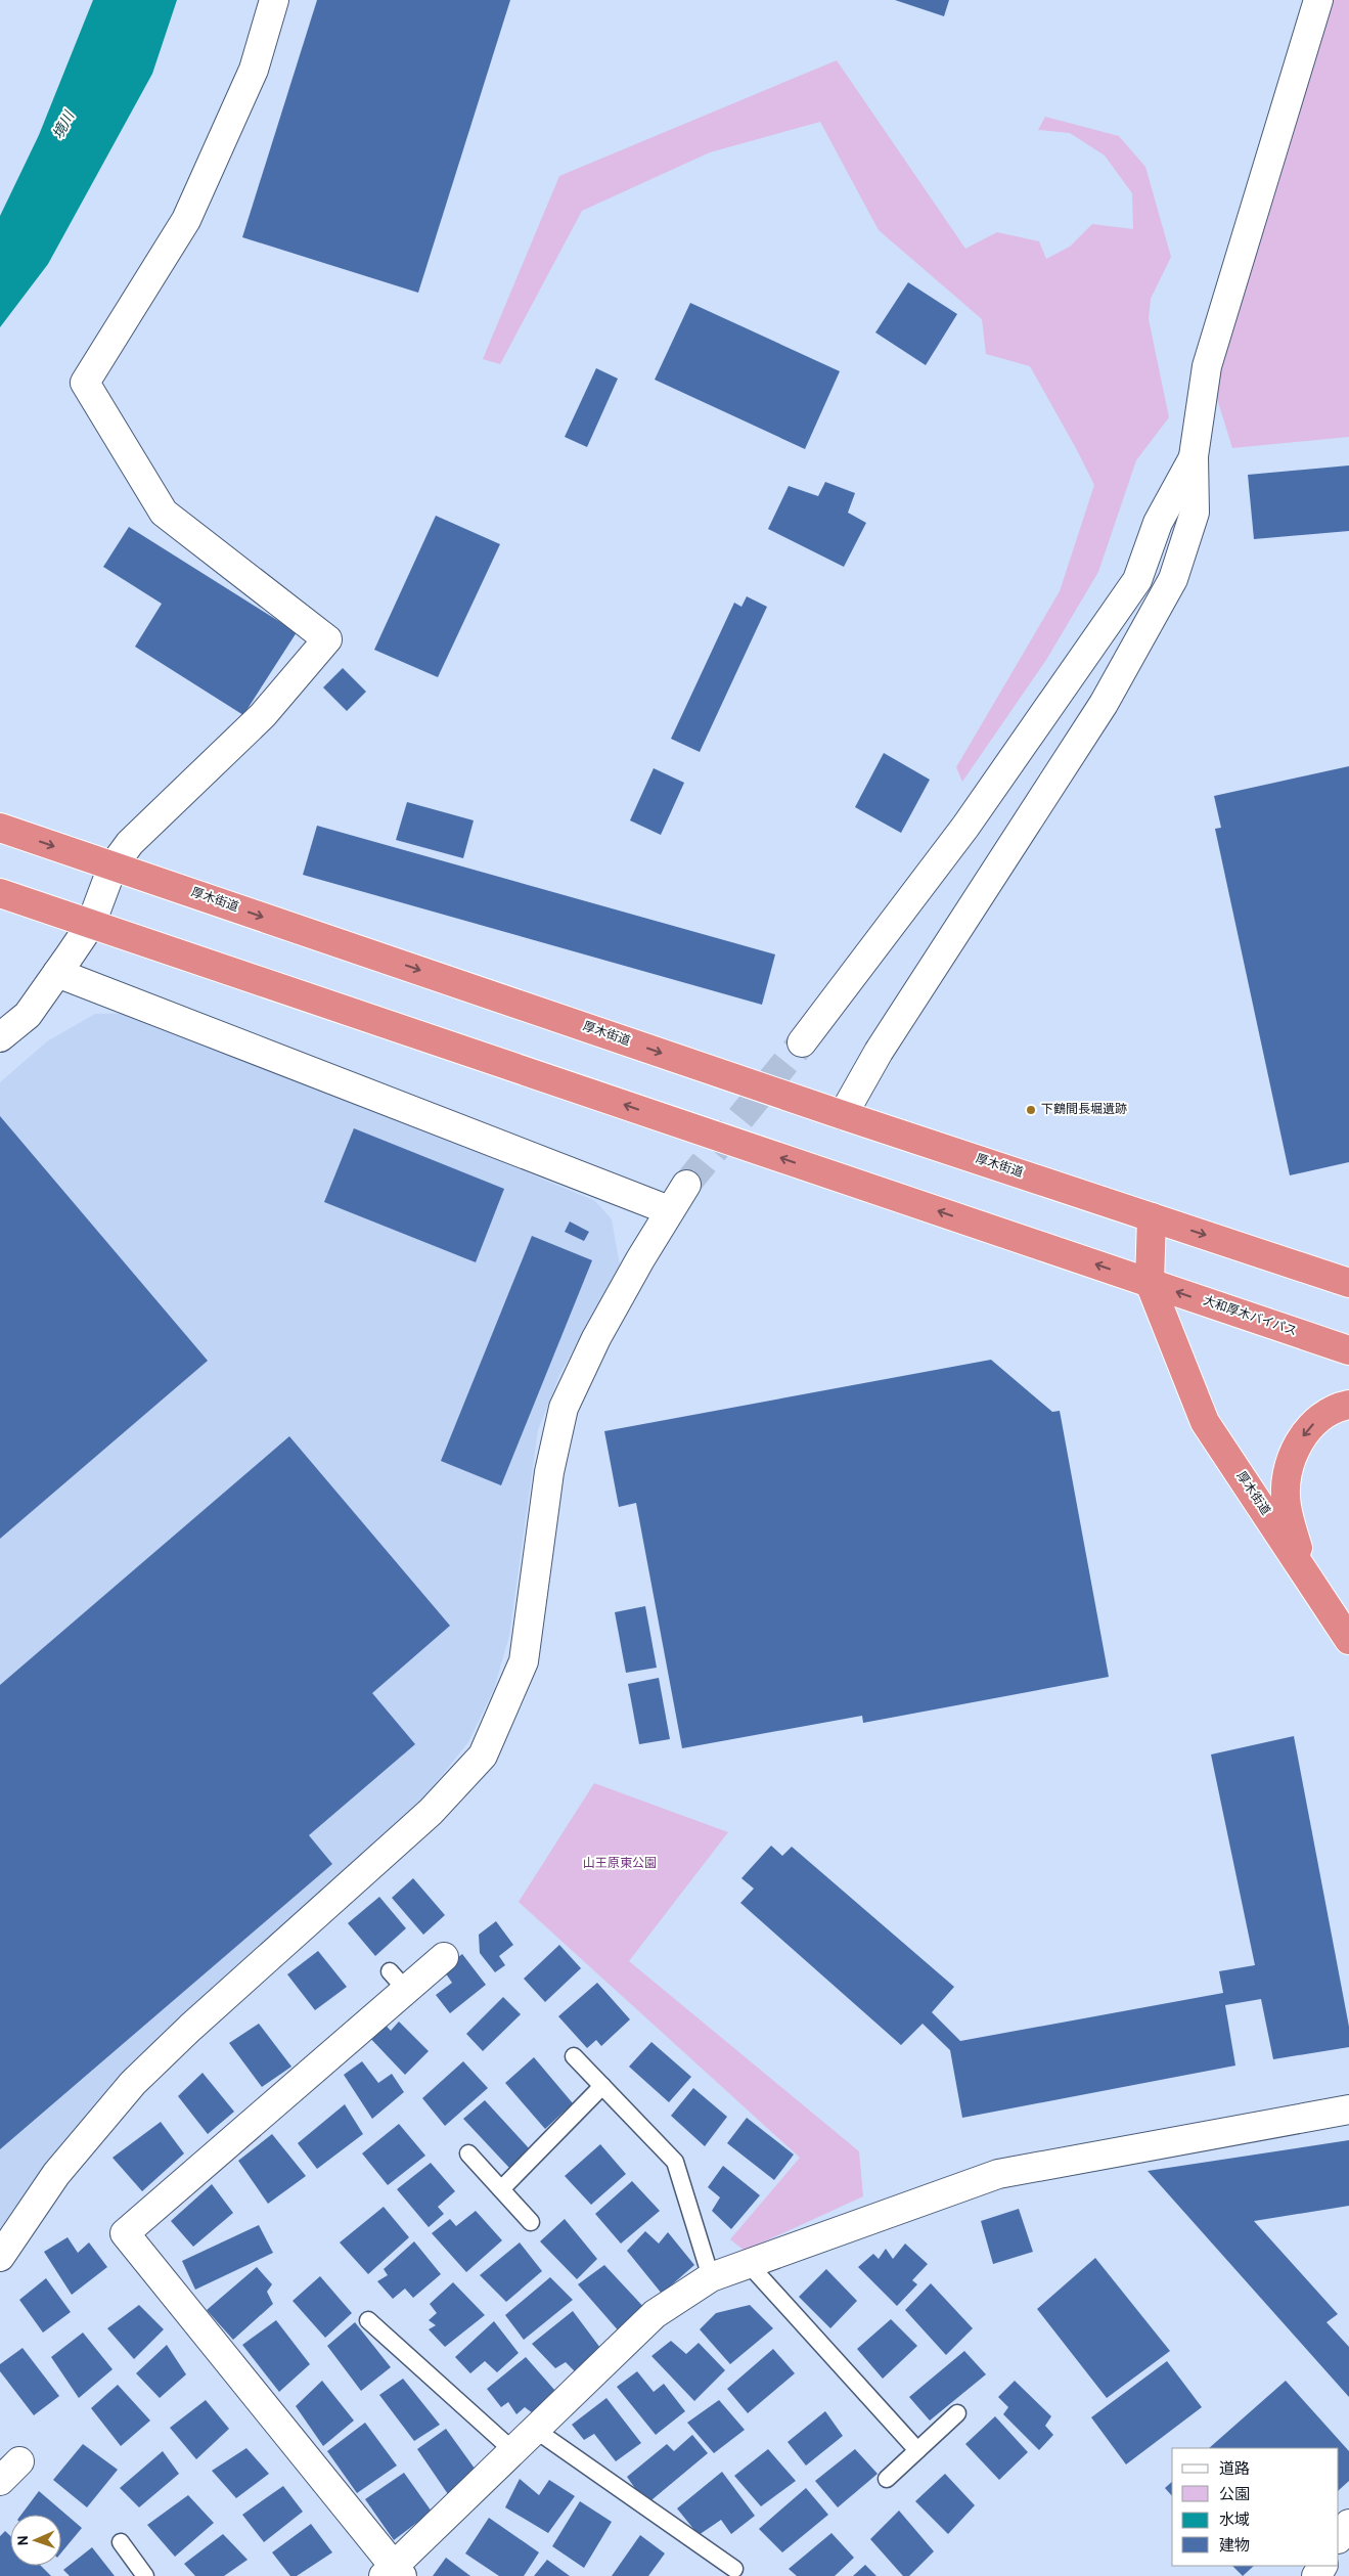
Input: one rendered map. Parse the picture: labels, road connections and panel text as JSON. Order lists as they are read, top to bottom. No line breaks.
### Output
{"streets":{"highway":["厚木街道","大和厚木バイパス"]},"crossings":[["厚木街道","大和厚木バイパス"]],"water":["境川"],"parks":["山王原東公園"],"places":["下鶴間長堀遺跡"],"legend":["道路","公園","水域","建物"],"north":"left"}
